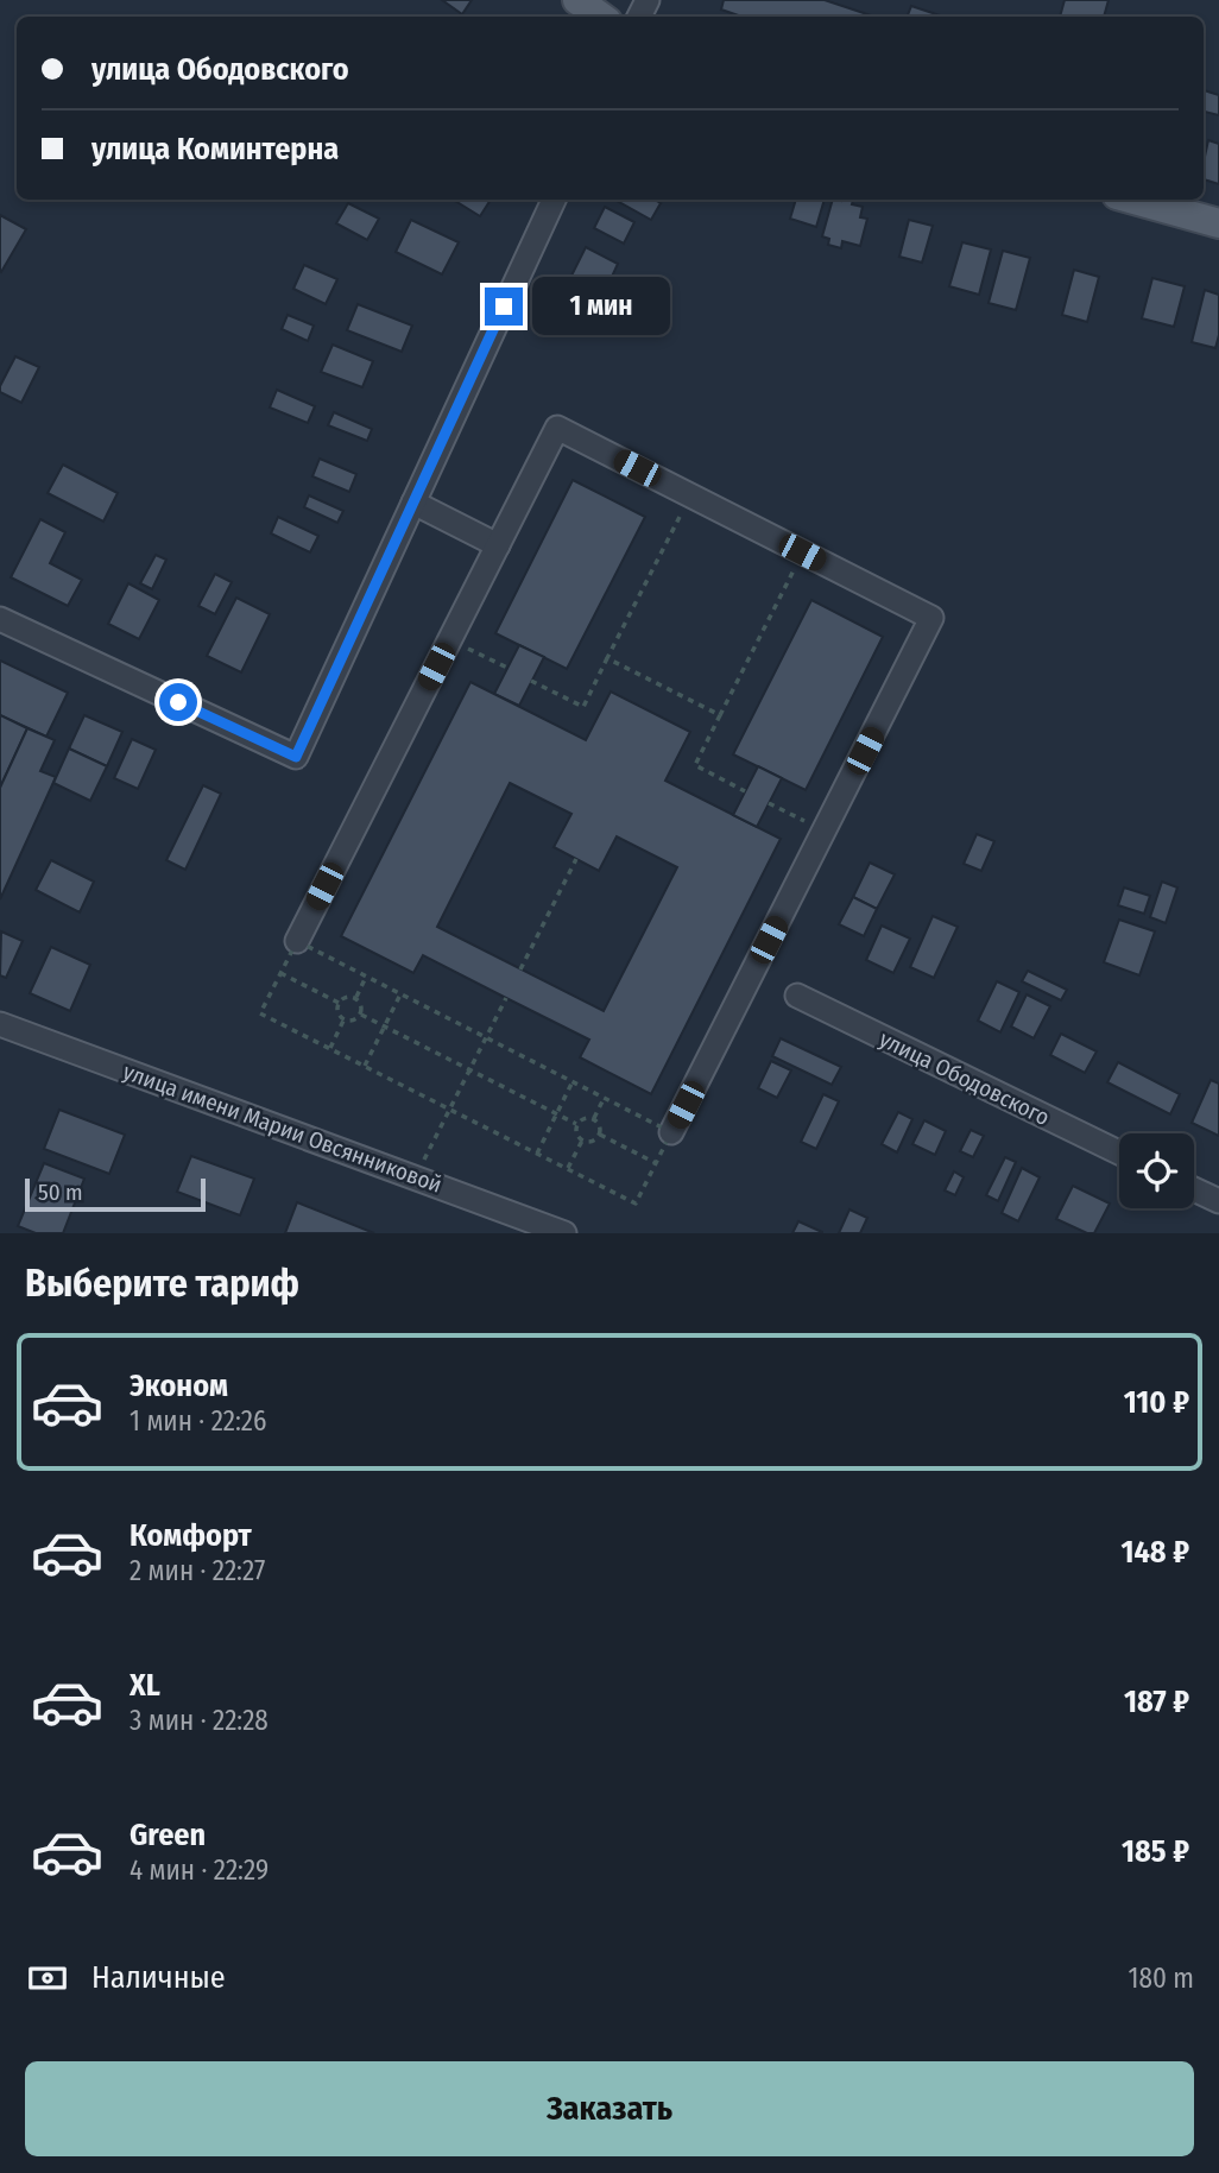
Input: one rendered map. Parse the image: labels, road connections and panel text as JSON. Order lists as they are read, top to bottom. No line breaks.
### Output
{"streets":{"street":["улица Ободовского","улица имени Марии Овсянниковой"]},"scale_bar":"50 m","page":{"banner":["улица Ободовского","улица Коминтерна"],"bubble":"1 мин","scale":"50 m","heading":"Выберите тариф","list":[{"name":"Эконом","note":"1 мин · 22:26","value":"110 ₽"},{"name":"Комфорт","note":"2 мин · 22:27","value":"148 ₽"},{"name":"XL","note":"3 мин · 22:28","value":"187 ₽"},{"name":"Green","note":"4 мин · 22:29","value":"185 ₽"}],"pay":["Наличные","180 m"],"buttons":"Заказать"}}
